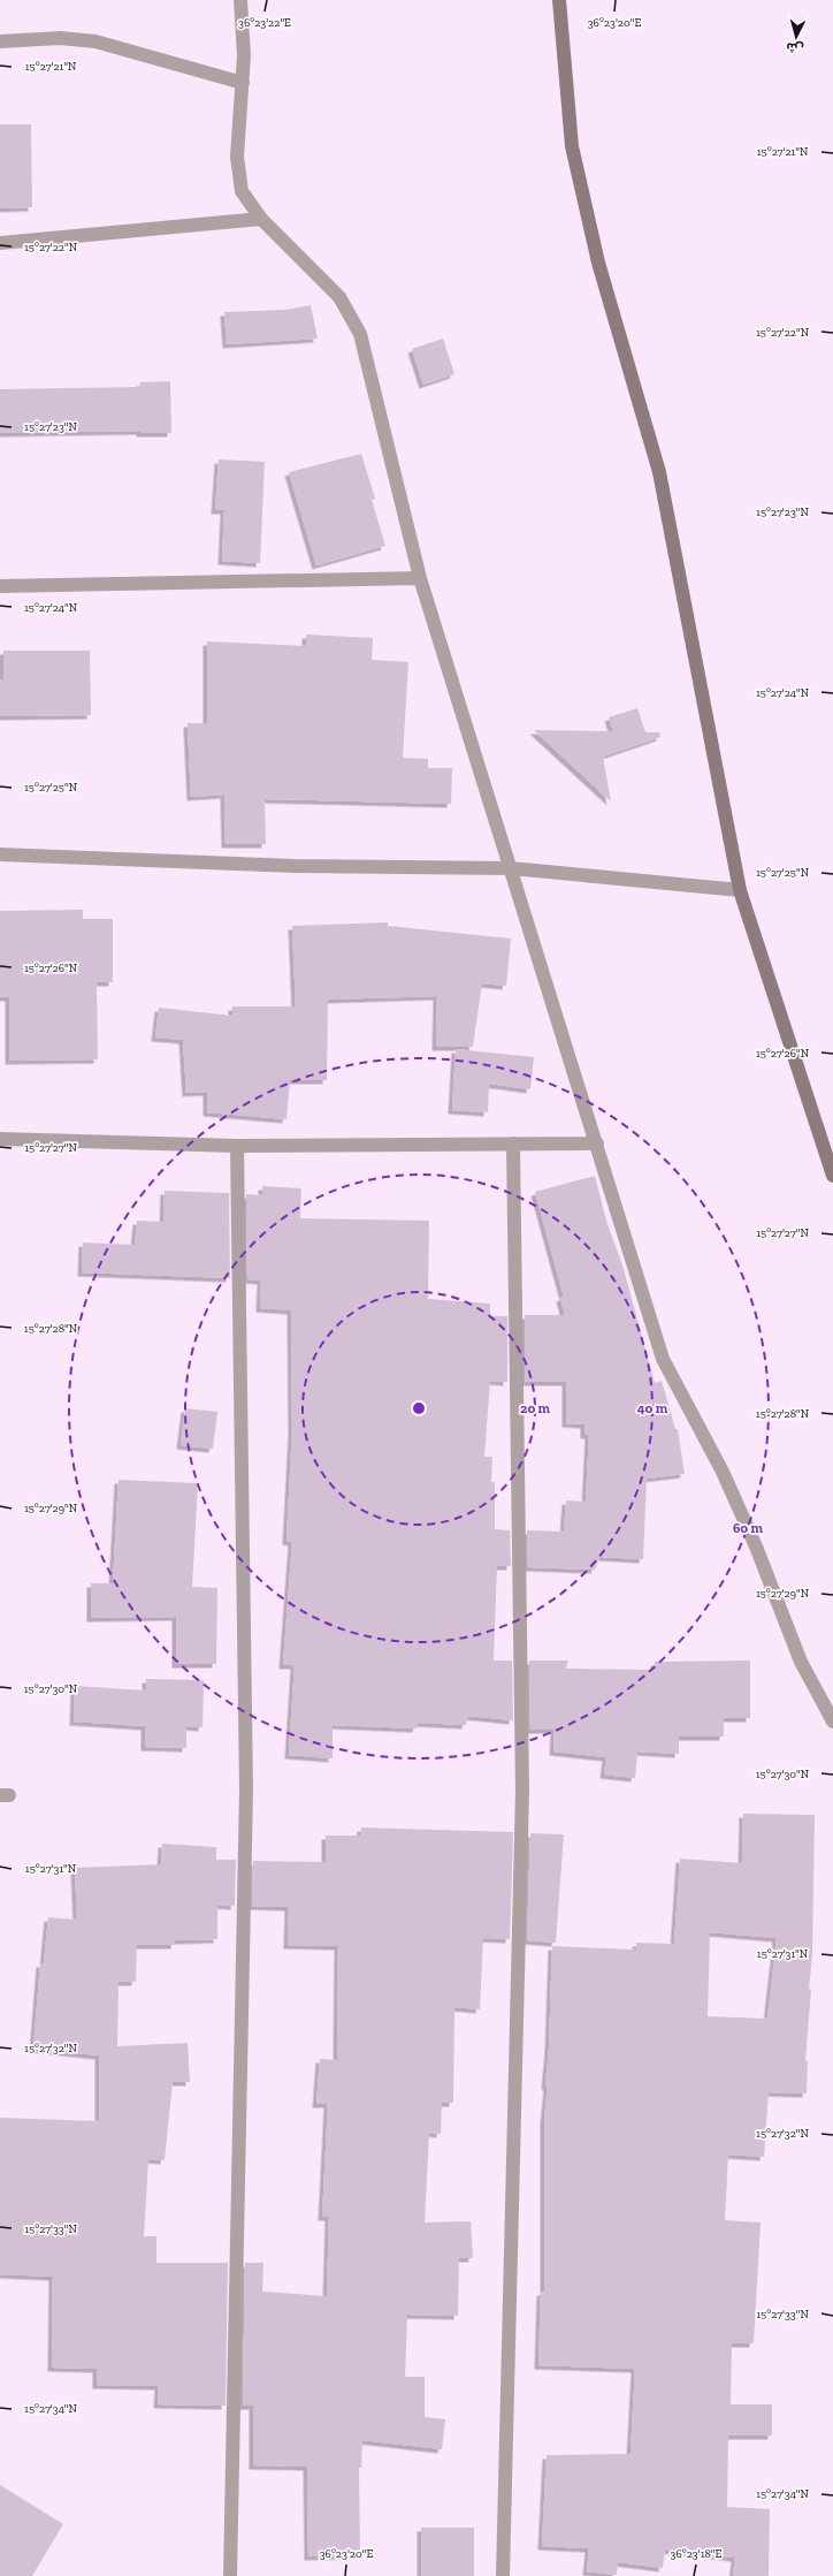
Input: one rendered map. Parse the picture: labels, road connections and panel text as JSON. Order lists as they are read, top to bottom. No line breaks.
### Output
{"north":"bottom","coordinates":["36°23'22\"E","36°23'20\"E","15°27'21\"N","15°27'22\"N","15°27'23\"N","15°27'24\"N","15°27'25\"N","15°27'26\"N","15°27'27\"N","15°27'28\"N","15°27'29\"N","15°27'30\"N","15°27'31\"N","15°27'32\"N","15°27'33\"N","15°27'34\"N","36°23'18\"E"],"rings":["20 m","40 m","60 m"]}
